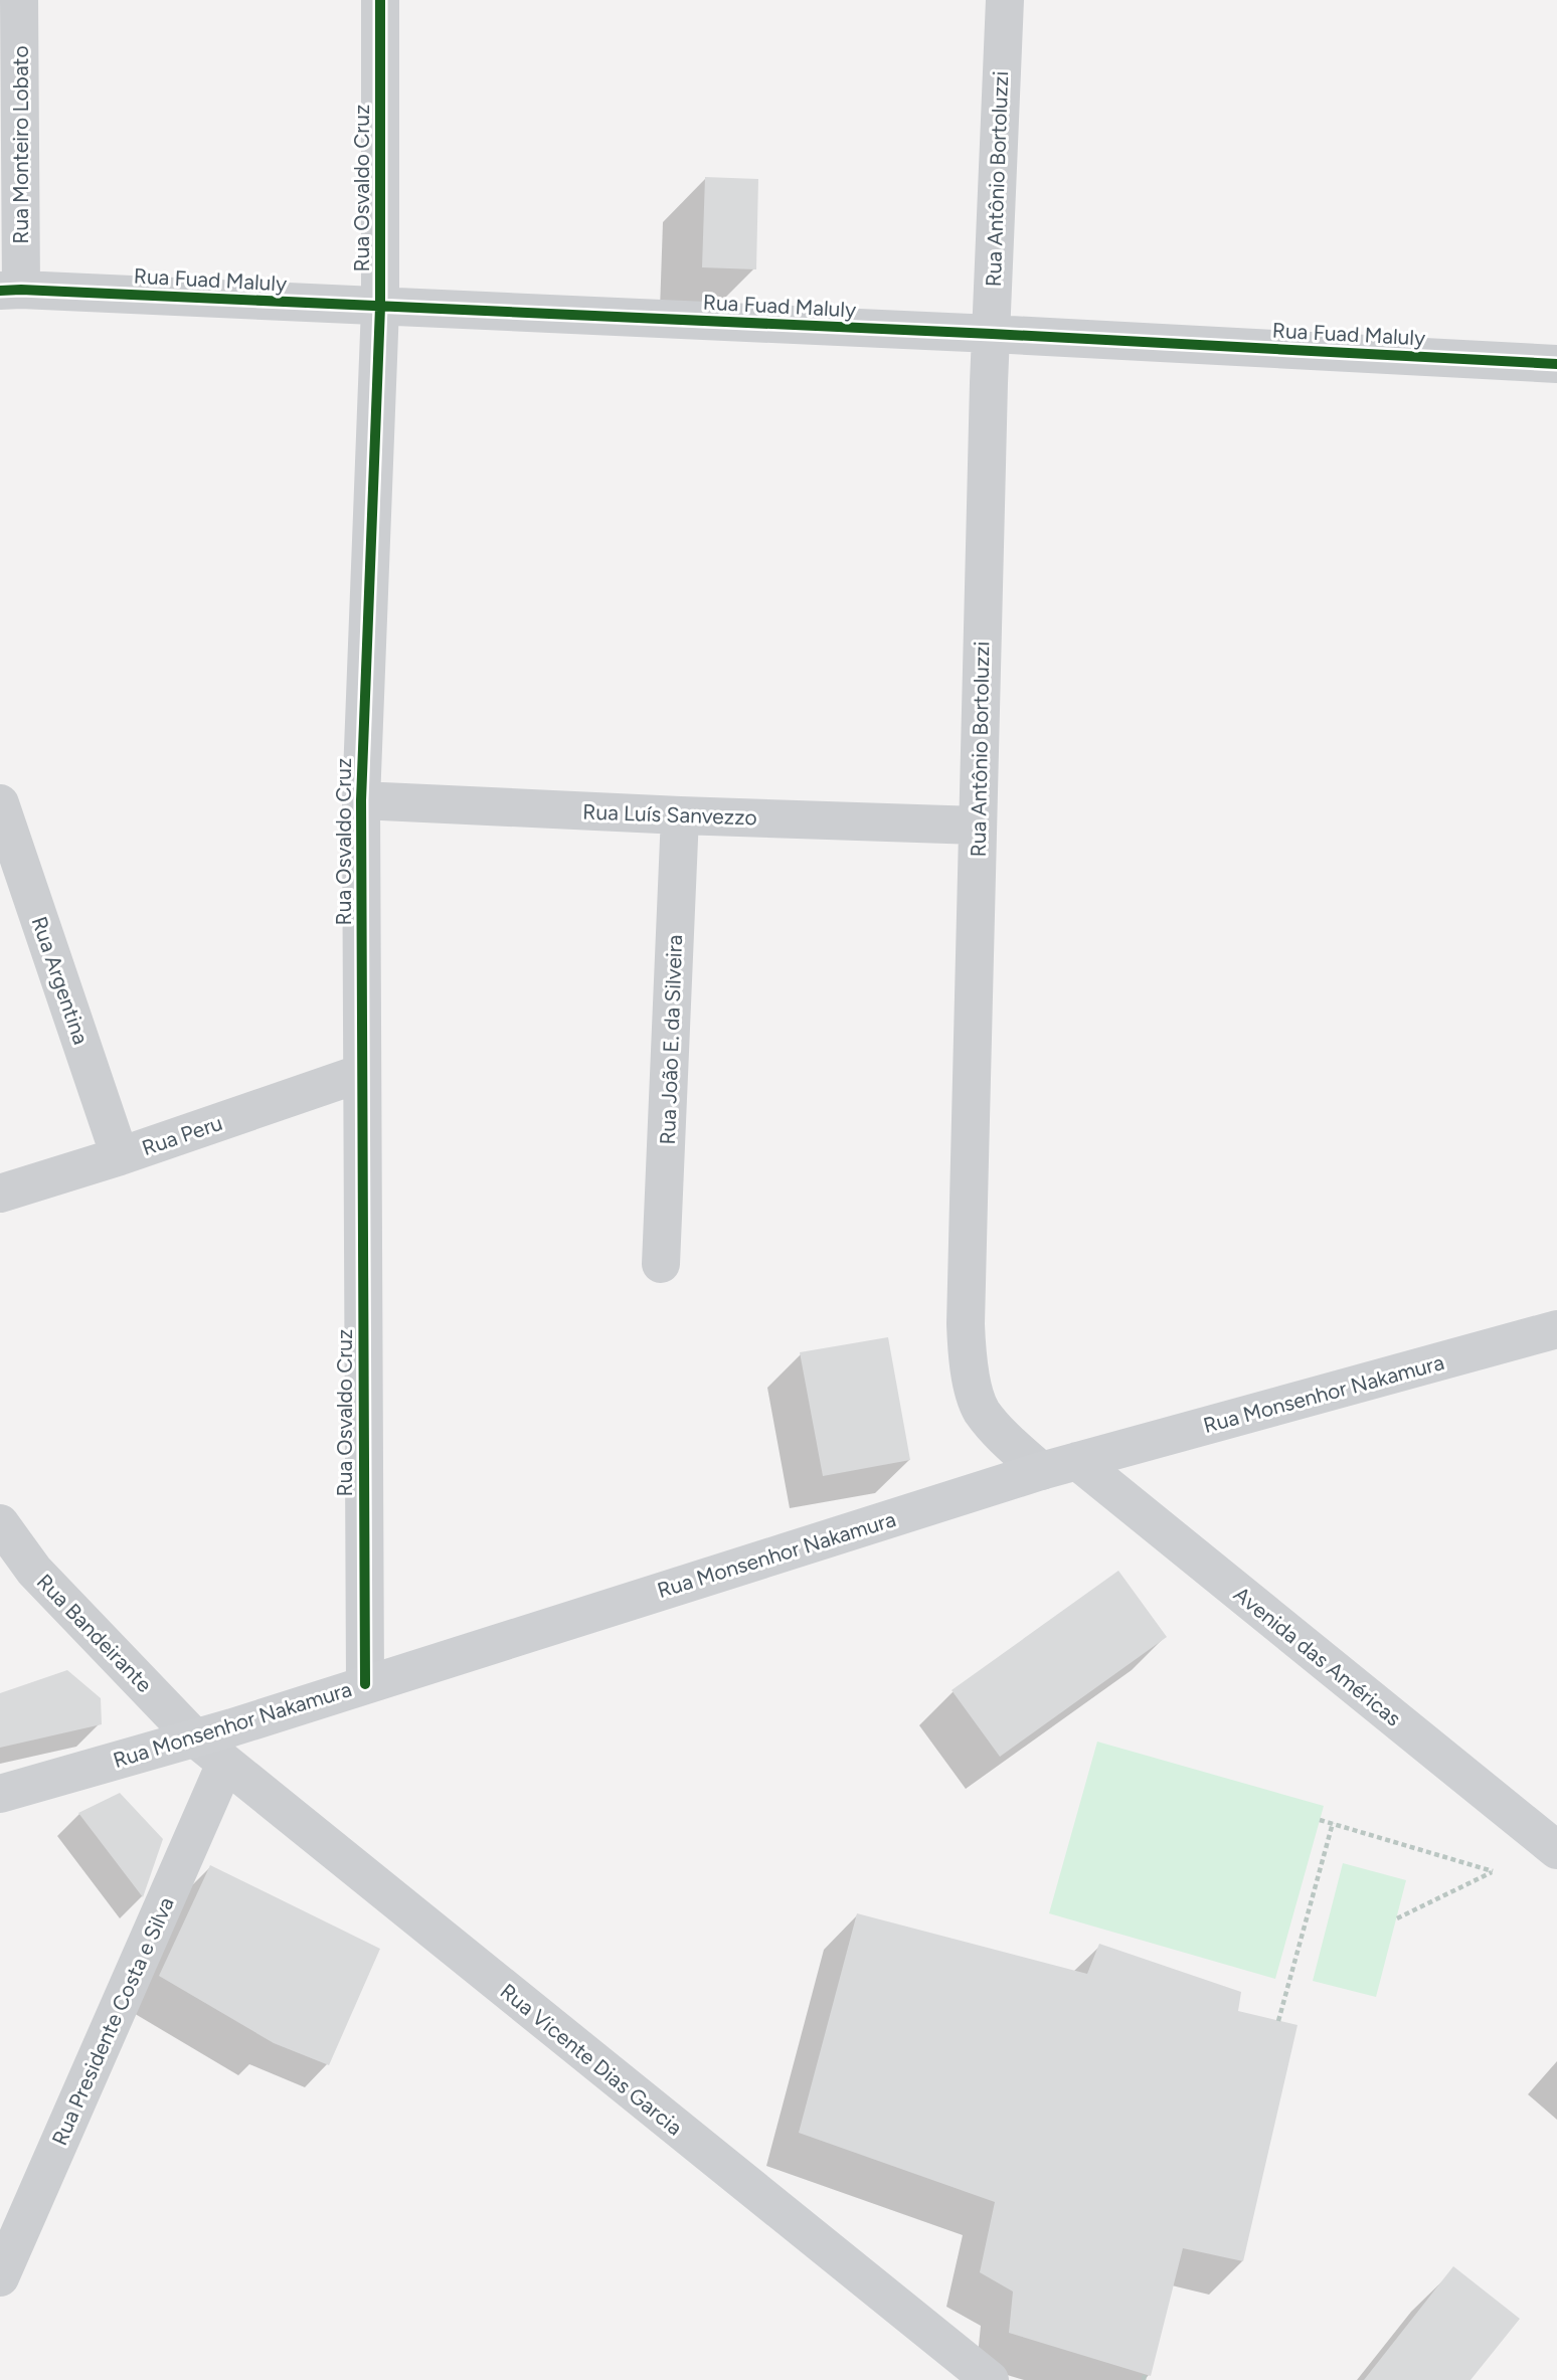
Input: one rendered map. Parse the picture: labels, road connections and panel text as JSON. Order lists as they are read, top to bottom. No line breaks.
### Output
{"streets":{"main road":["Rua Monsenhor Nakamura","Avenida das Américas"],"street":["Rua Monteiro Lobato","Rua Antônio Bortoluzzi","Rua Osvaldo Cruz","Rua Fuad Maluly","Rua Luís Sanvezzo","Rua Argentina","Rua João E. da Silveira","Rua Peru","Rua Bandeirante","Rua Presidente Costa e Silva","Rua Vicente Dias Garcia"]},"crossings":[["Rua Monteiro Lobato","Rua Fuad Maluly"],["Rua Antônio Bortoluzzi","Rua Fuad Maluly"],["Rua Antônio Bortoluzzi","Rua Luís Sanvezzo"],["Rua Antônio Bortoluzzi","Rua Monsenhor Nakamura"],["Rua Osvaldo Cruz","Rua Fuad Maluly"],["Rua Osvaldo Cruz","Rua Luís Sanvezzo"],["Rua Osvaldo Cruz","Rua Peru"],["Rua Osvaldo Cruz","Rua Monsenhor Nakamura"],["Rua Luís Sanvezzo","Rua João E. da Silveira"],["Rua Argentina","Rua Peru"],["Rua Monsenhor Nakamura","Rua Bandeirante"],["Rua Monsenhor Nakamura","Avenida das Américas"],["Rua Monsenhor Nakamura","Rua Vicente Dias Garcia"],["Rua Bandeirante","Rua Vicente Dias Garcia"],["Rua Presidente Costa e Silva","Rua Vicente Dias Garcia"]]}
